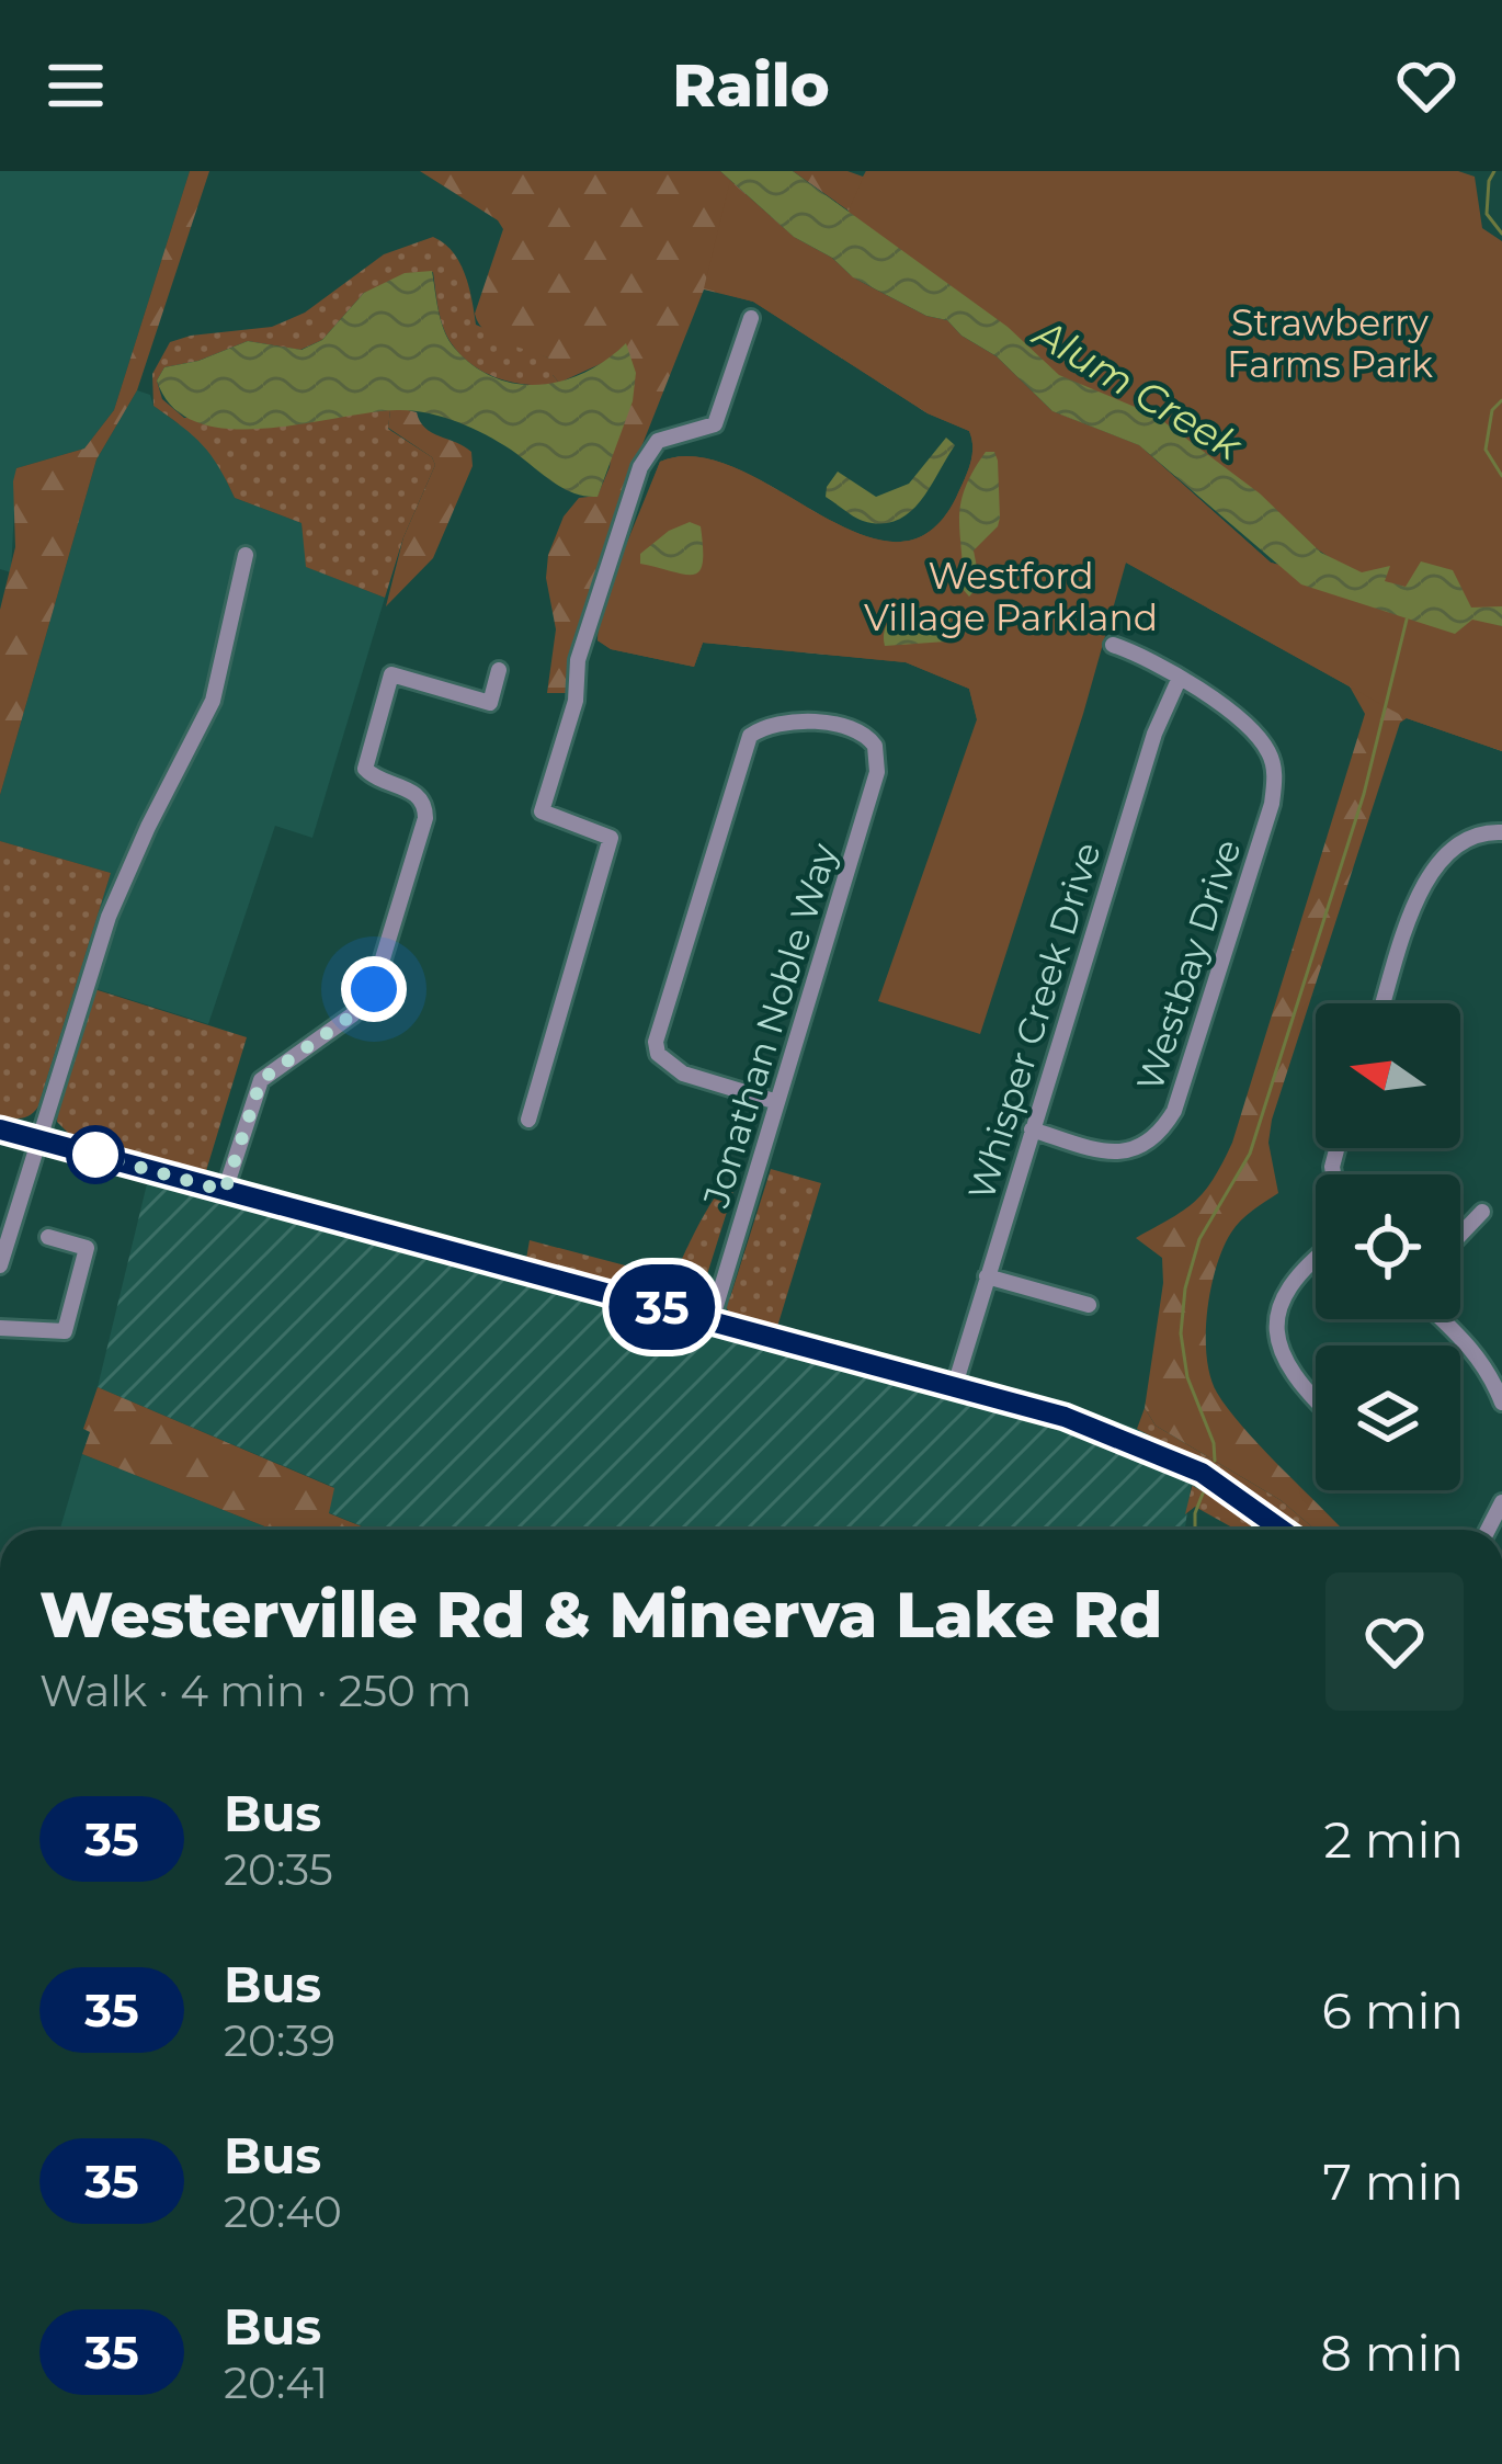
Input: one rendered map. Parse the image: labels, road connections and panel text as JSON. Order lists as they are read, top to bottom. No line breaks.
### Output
{"streets":{"street":["Westbay Drive","Whisper Creek Drive","Jonathan Noble Way"]},"crossings":[["Westbay Drive","Whisper Creek Drive"]],"water":["Alum Creek"],"parks":["Strawberry Farms Park","Westford Village Parkland"],"lines":["bus line 35"],"north":"left","page":{"header":"Railo","on_map":"35","heading":["Westerville Rd & Minerva Lake Rd","Walk · 4 min · 250 m"],"list":[{"mark":"35","name":"Bus","note":"20:35","value":"2 min"},{"mark":"35","name":"Bus","note":"20:39","value":"6 min"},{"mark":"35","name":"Bus","note":"20:40","value":"7 min"},{"mark":"35","name":"Bus","note":"20:41","value":"8 min"}]}}
